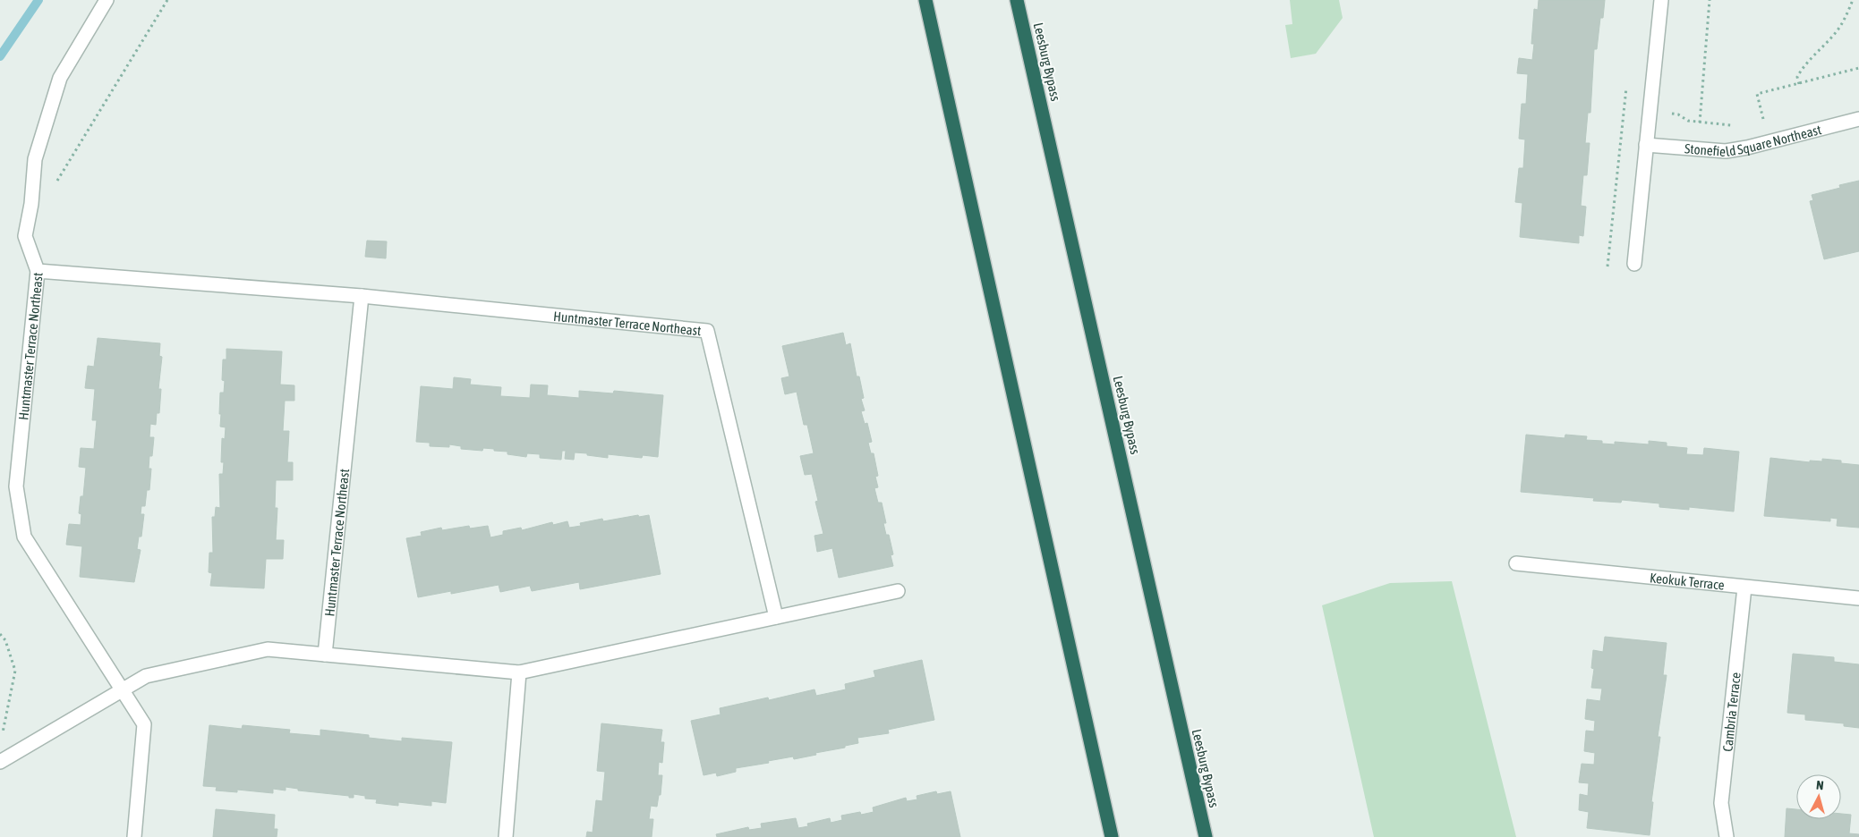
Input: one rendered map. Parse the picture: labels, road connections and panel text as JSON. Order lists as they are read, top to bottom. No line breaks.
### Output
{"streets":{"highway":["Leesburg Bypass"],"street":["Stonefield Square Northeast","Huntmaster Terrace Northeast","Keokuk Terrace","Cambria Terrace"]},"crossings":[["Keokuk Terrace","Cambria Terrace"]],"north":"top"}
